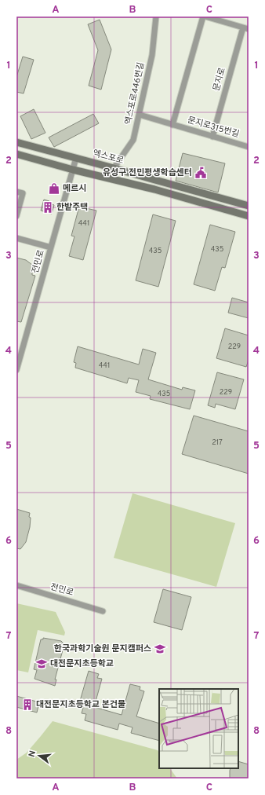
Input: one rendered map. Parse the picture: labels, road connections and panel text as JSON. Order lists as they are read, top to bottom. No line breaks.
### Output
{"streets":{"main road":["엑스포로"],"street":["문지로","엑스포로446번길","문지로315번길","전민로"]},"crossings":[["문지로","문지로315번길"],["엑스포로446번길","문지로315번길"],["엑스포로446번길","엑스포로"],["엑스포로","전민로"]],"places":{"public building":["유성구 전민평생학습센터"],"shop":["메르시"],"building":["한밭주택","대전문지초등학교 본건물"],"school or university":["한국과학기술원 문지캠퍼스","대전문지초등학교"]},"house_numbers":["441","435","435","229","441","229","435","217"],"north":"left","grid":{"columns":["A","B","C"],"rows":["1","2","3","4","5","6","7","8"]}}
